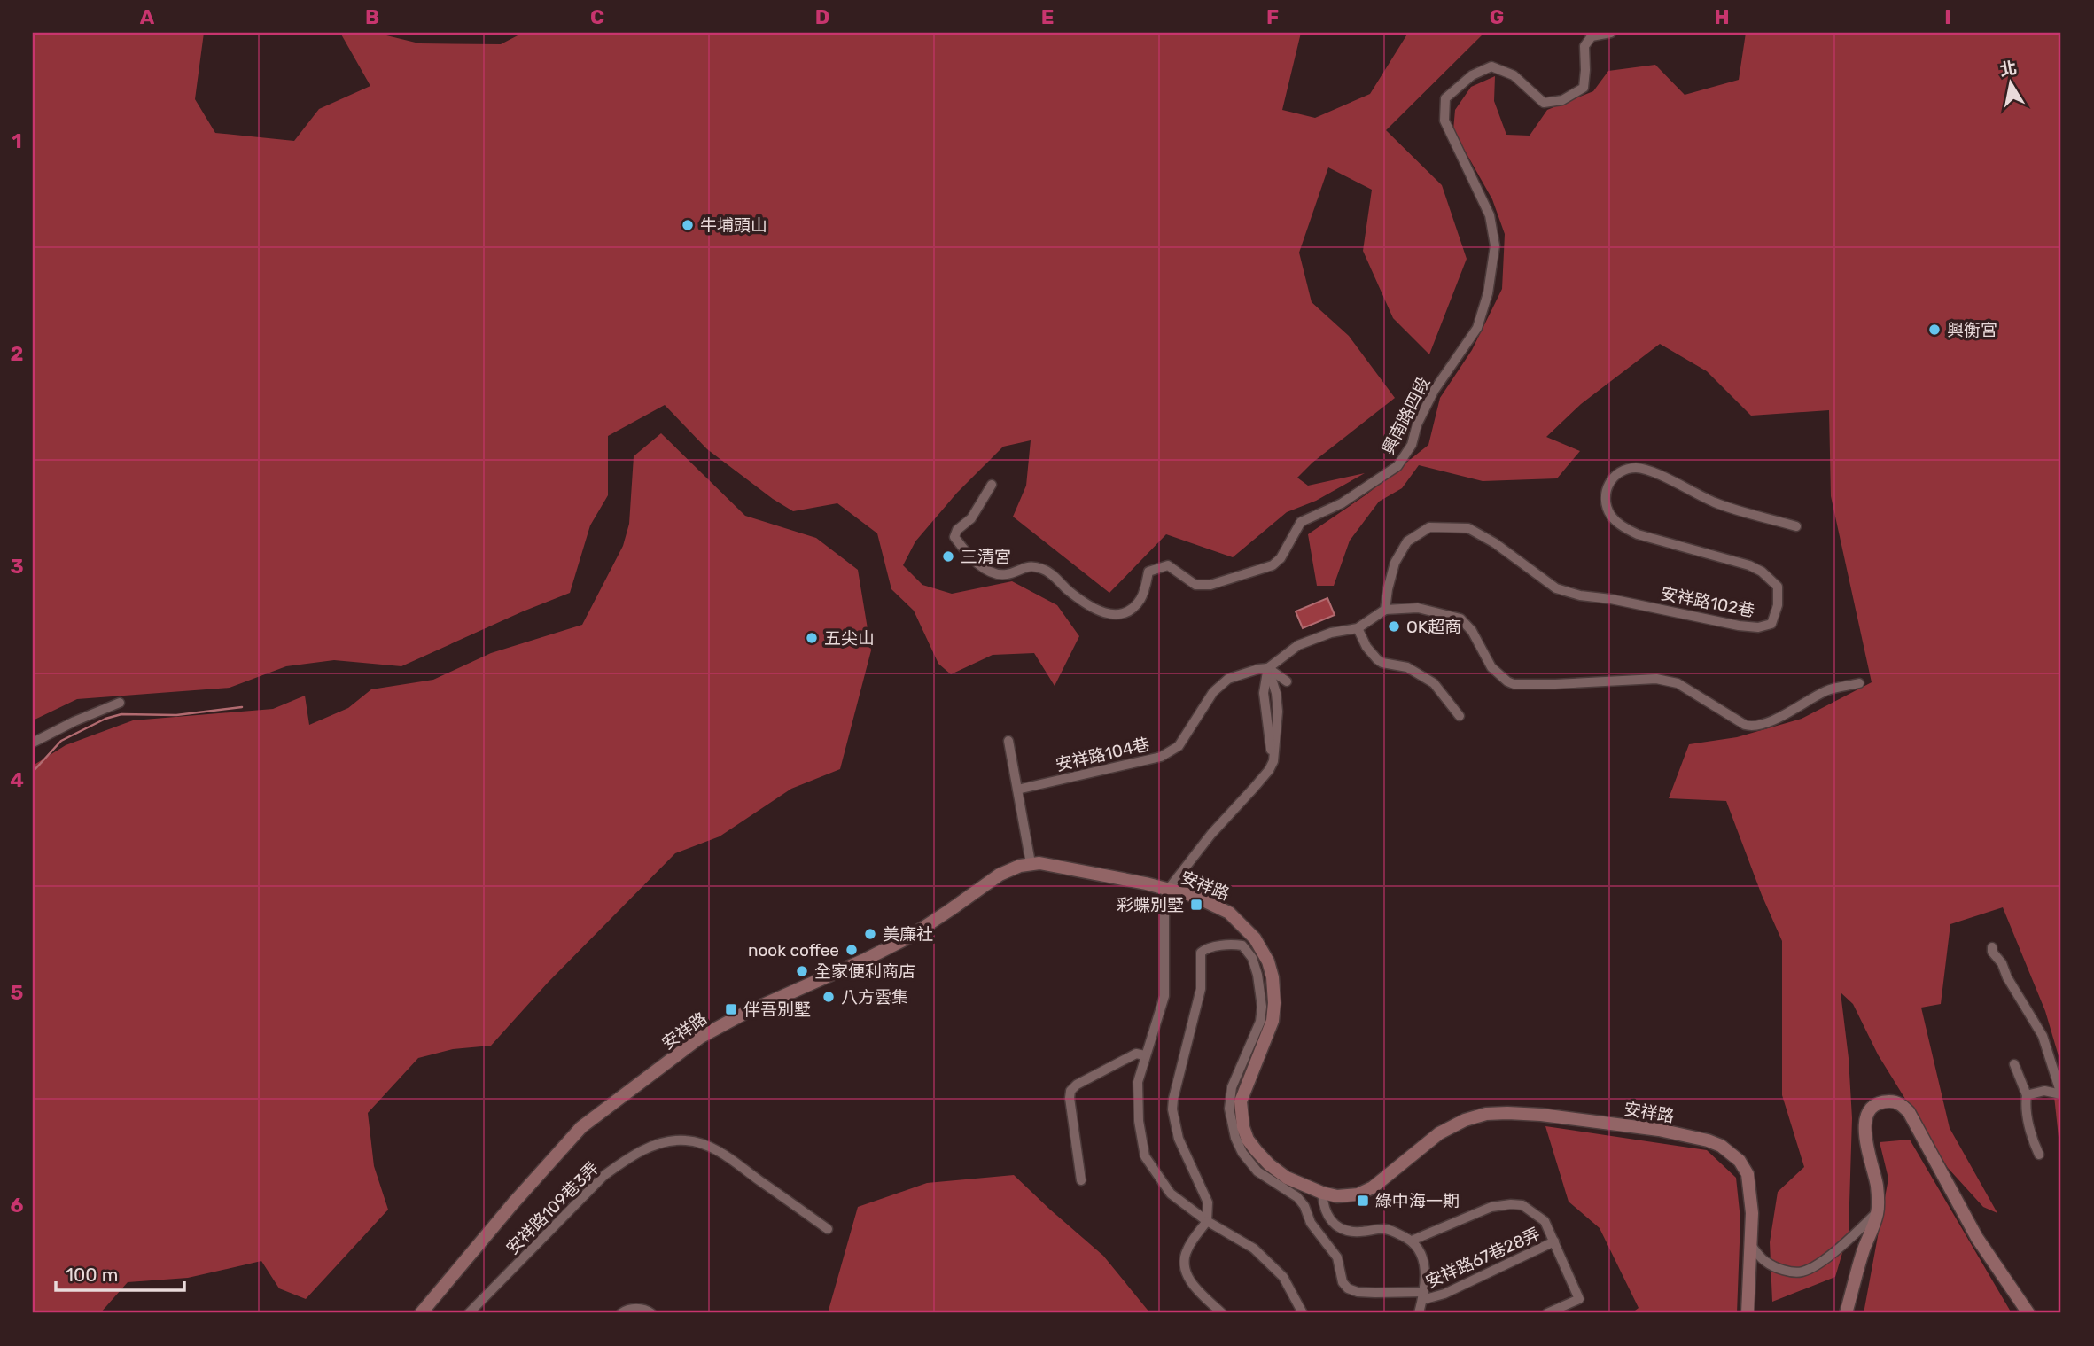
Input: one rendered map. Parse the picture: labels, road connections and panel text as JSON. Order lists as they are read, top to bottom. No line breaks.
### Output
{"streets":{"street":["興南路四段","安祥路102巷","安祥路104巷","安祥路","安祥路109巷3弄","安祥路67巷28弄"]},"places":{"other":["牛埔頭山","興衡宮","三清宮","OK超商","五尖山","美廉社","nook coffee","全家便利商店","八方雲集"],"transit":["彩蝶別墅","伴吾別墅","綠中海一期"]},"scale_bar":"100 m","north":"top","grid":{"columns":["A","B","C","D","E","F","G","H","I"],"rows":["1","2","3","4","5","6"]}}
